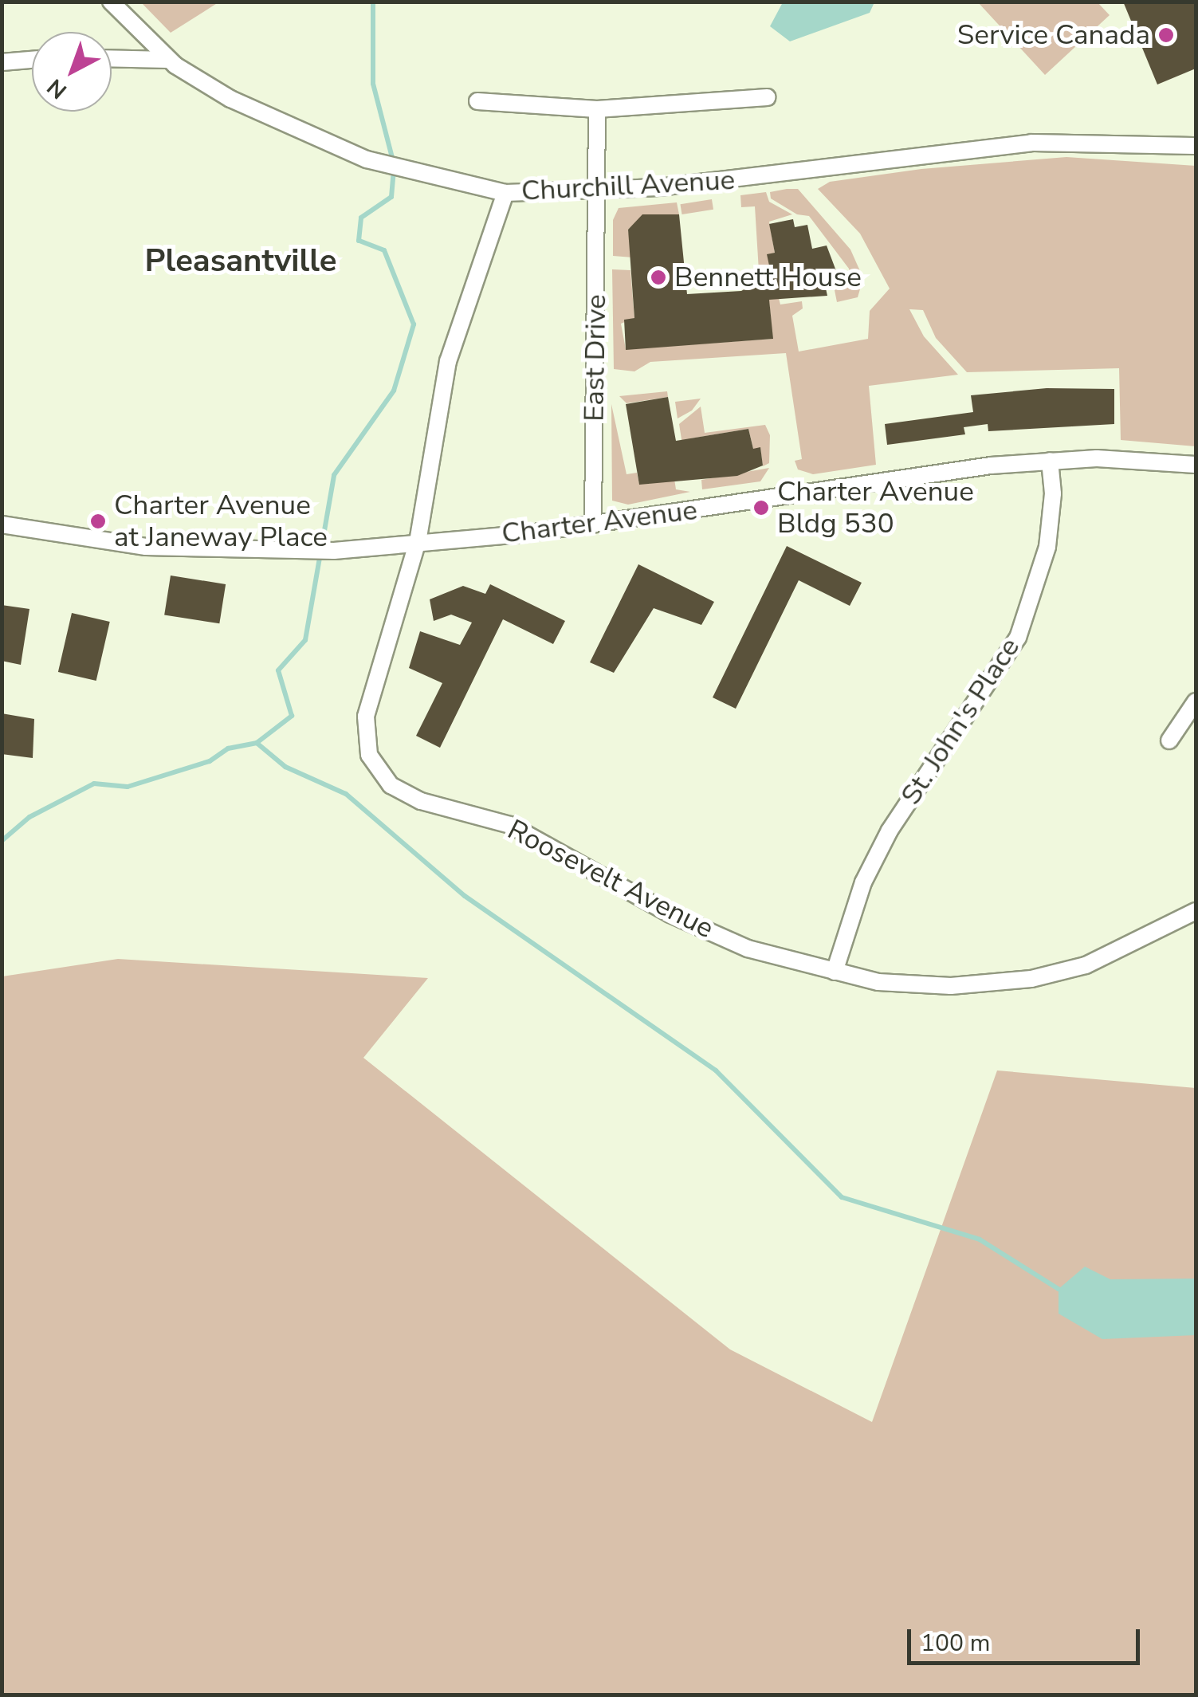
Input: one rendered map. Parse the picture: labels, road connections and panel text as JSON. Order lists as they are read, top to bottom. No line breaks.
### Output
{"streets":{"street":["Churchill Avenue","East Drive","Charter Avenue","St. John's Place","Roosevelt Avenue"]},"crossings":[["Churchill Avenue","East Drive"],["Churchill Avenue","Roosevelt Avenue"],["East Drive","Charter Avenue"],["Charter Avenue","St. John's Place"],["Charter Avenue","Roosevelt Avenue"],["St. John's Place","Roosevelt Avenue"]],"districts":["Pleasantville"],"places":["Service Canada","Bennett House","Charter Avenue Bldg 530","Charter Avenue at Janeway Place"],"scale_bar":"100 m","north":"bottom left"}
